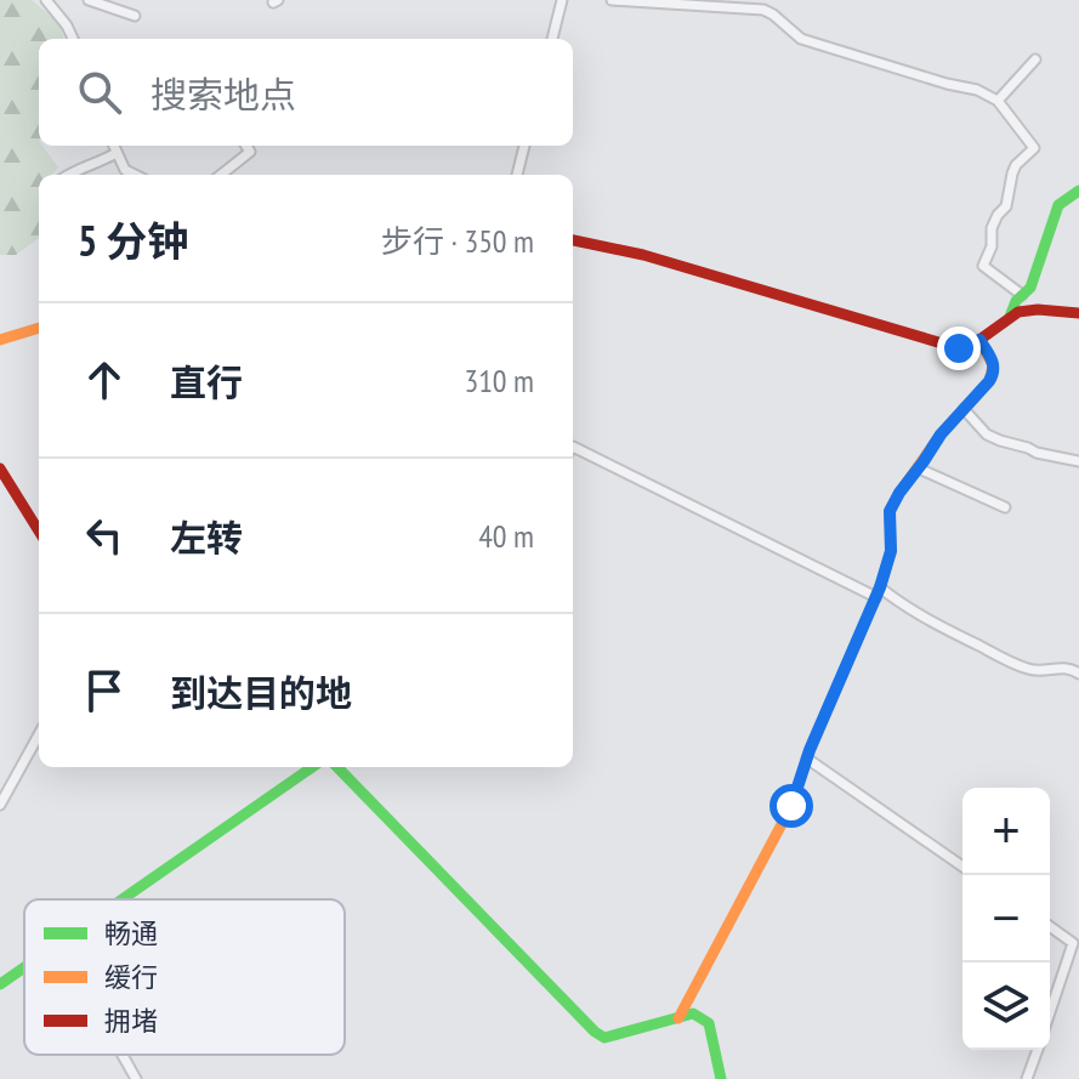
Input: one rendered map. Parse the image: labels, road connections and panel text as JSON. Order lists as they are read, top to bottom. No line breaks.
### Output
{"legend":["畅通","缓行","拥堵"],"page":{"search":"搜索地点","heading":["5 分钟","步行 · 350 m"],"list":[["直行","310 m"],["左转","40 m"],"到达目的地"],"map_buttons":["+","−"]}}
